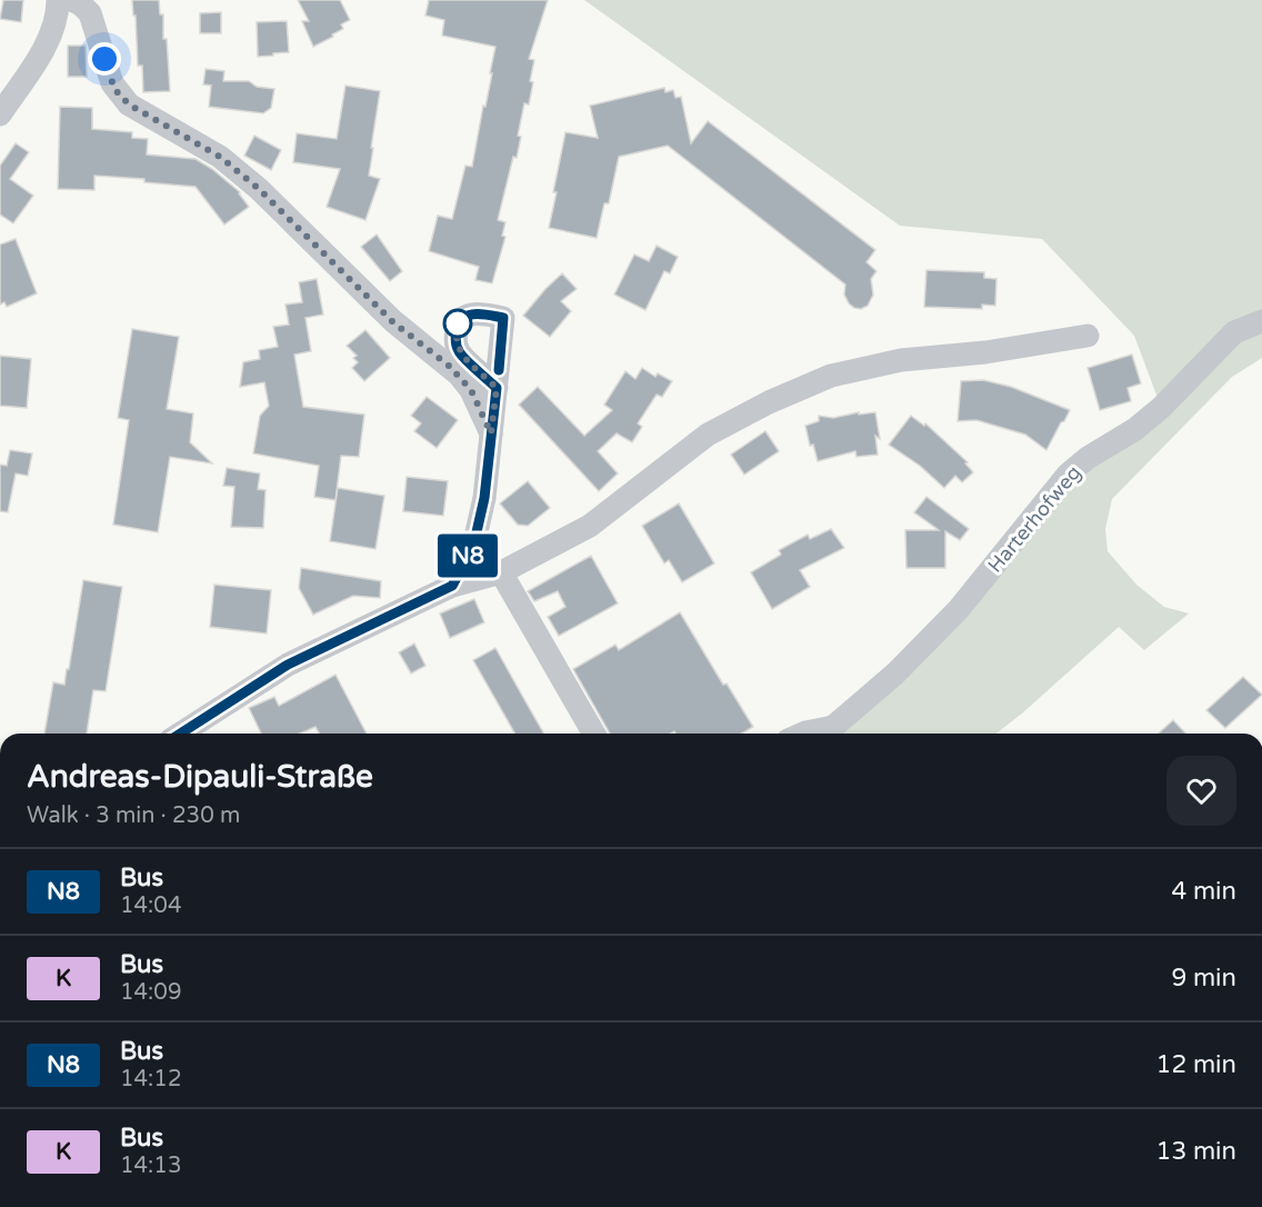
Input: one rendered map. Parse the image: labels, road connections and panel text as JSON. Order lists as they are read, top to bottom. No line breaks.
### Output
{"streets":{"street":["Harterhofweg"]},"lines":["bus line N8"],"page":{"on_map":"N8","heading":["Andreas-Dipauli-Straße","Walk · 3 min · 230 m"],"list":[{"mark":"N8","name":"Bus","note":"14:04","value":"4 min"},{"mark":"K","name":"Bus","note":"14:09","value":"9 min"},{"mark":"N8","name":"Bus","note":"14:12","value":"12 min"},{"mark":"K","name":"Bus","note":"14:13","value":"13 min"}]}}
